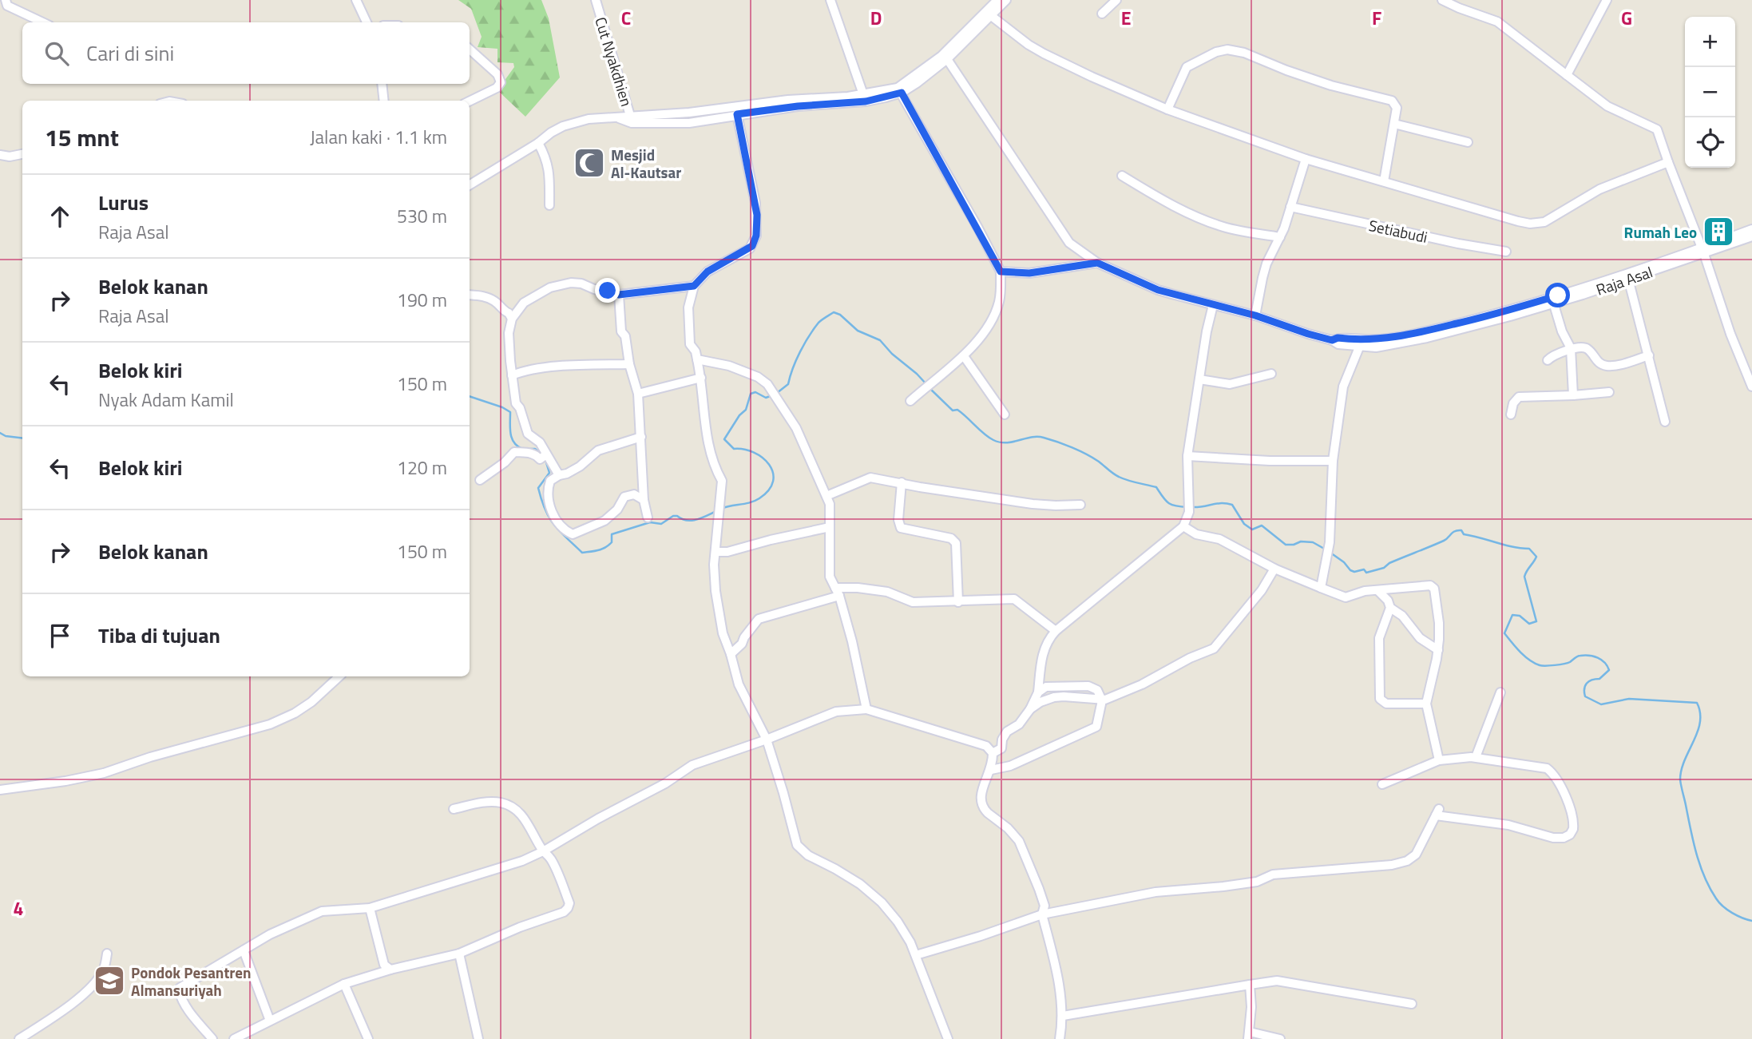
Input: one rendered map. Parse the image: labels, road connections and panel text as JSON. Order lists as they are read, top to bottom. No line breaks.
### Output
{"streets":{"street":["Cut Nyakdhien","Setiabudi","Raja Asal"]},"places":{"mosque":["Mesjid Al-Kautsar"],"building":["Rumah Leo"],"school or university":["Pondok Pesantren Almansuriyah"]},"page":{"map_buttons":["+","−"],"search":"Cari di sini","heading":["15 mnt","Jalan kaki · 1.1 km"],"list":[["Lurus","Raja Asal","530 m"],["Belok kanan","Raja Asal","190 m"],["Belok kiri","Nyak Adam Kamil","150 m"],["Belok kiri","120 m"],["Belok kanan","150 m"],"Tiba di tujuan"]},"grid":{"columns":["C","D","E","F","G"],"rows":["4"]}}
